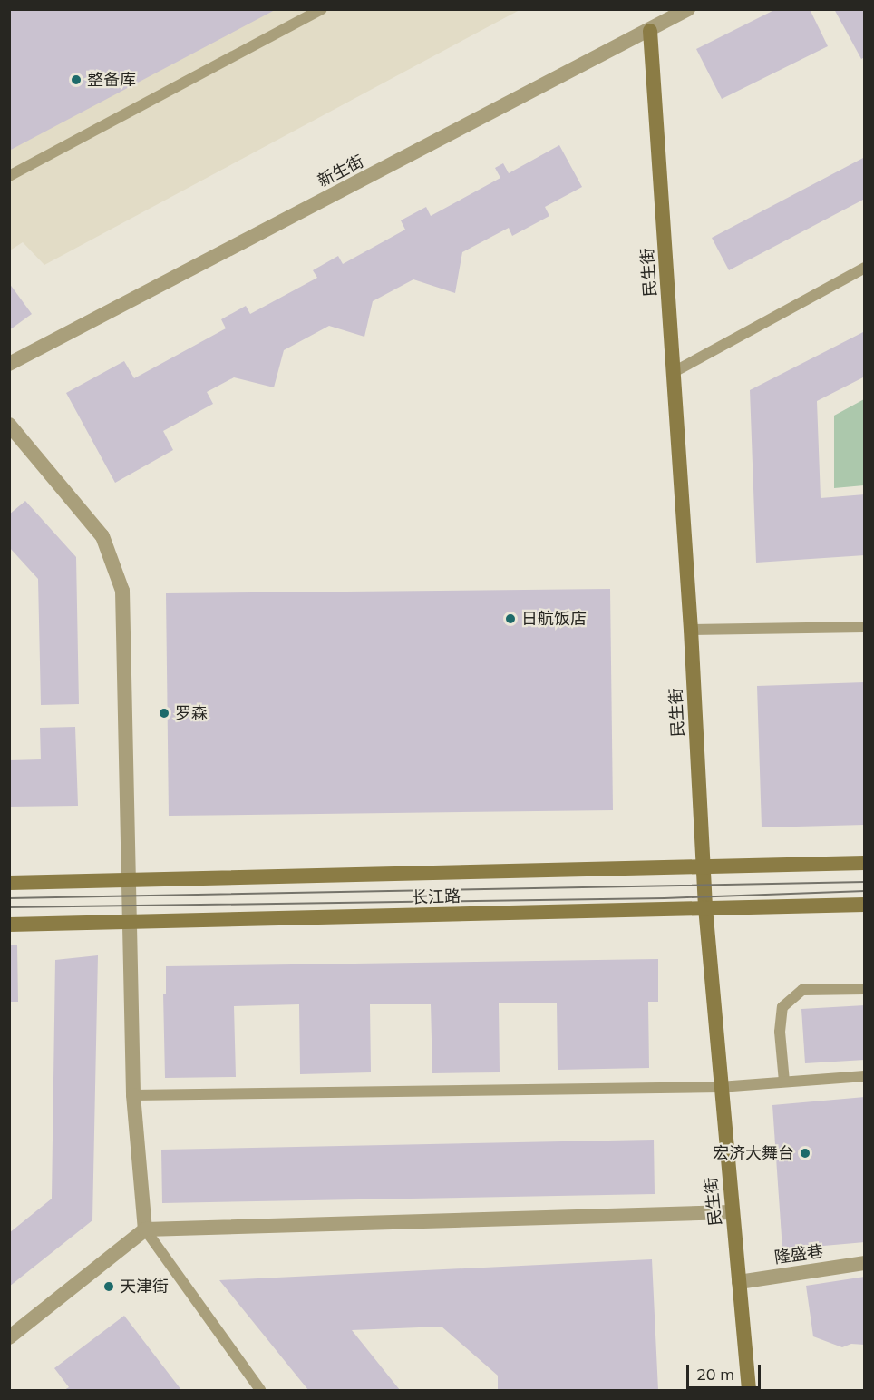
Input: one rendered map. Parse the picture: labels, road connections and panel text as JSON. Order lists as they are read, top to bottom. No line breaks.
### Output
{"streets":{"main road":["民生街","长江路"],"street":["新生街","隆盛巷"]},"crossings":[["新生街","民生街"],["民生街","长江路"],["民生街","隆盛巷"]],"places":["整备库","日航饭店","罗森","宏济大舞台","天津街"],"scale_bar":"20 m"}
